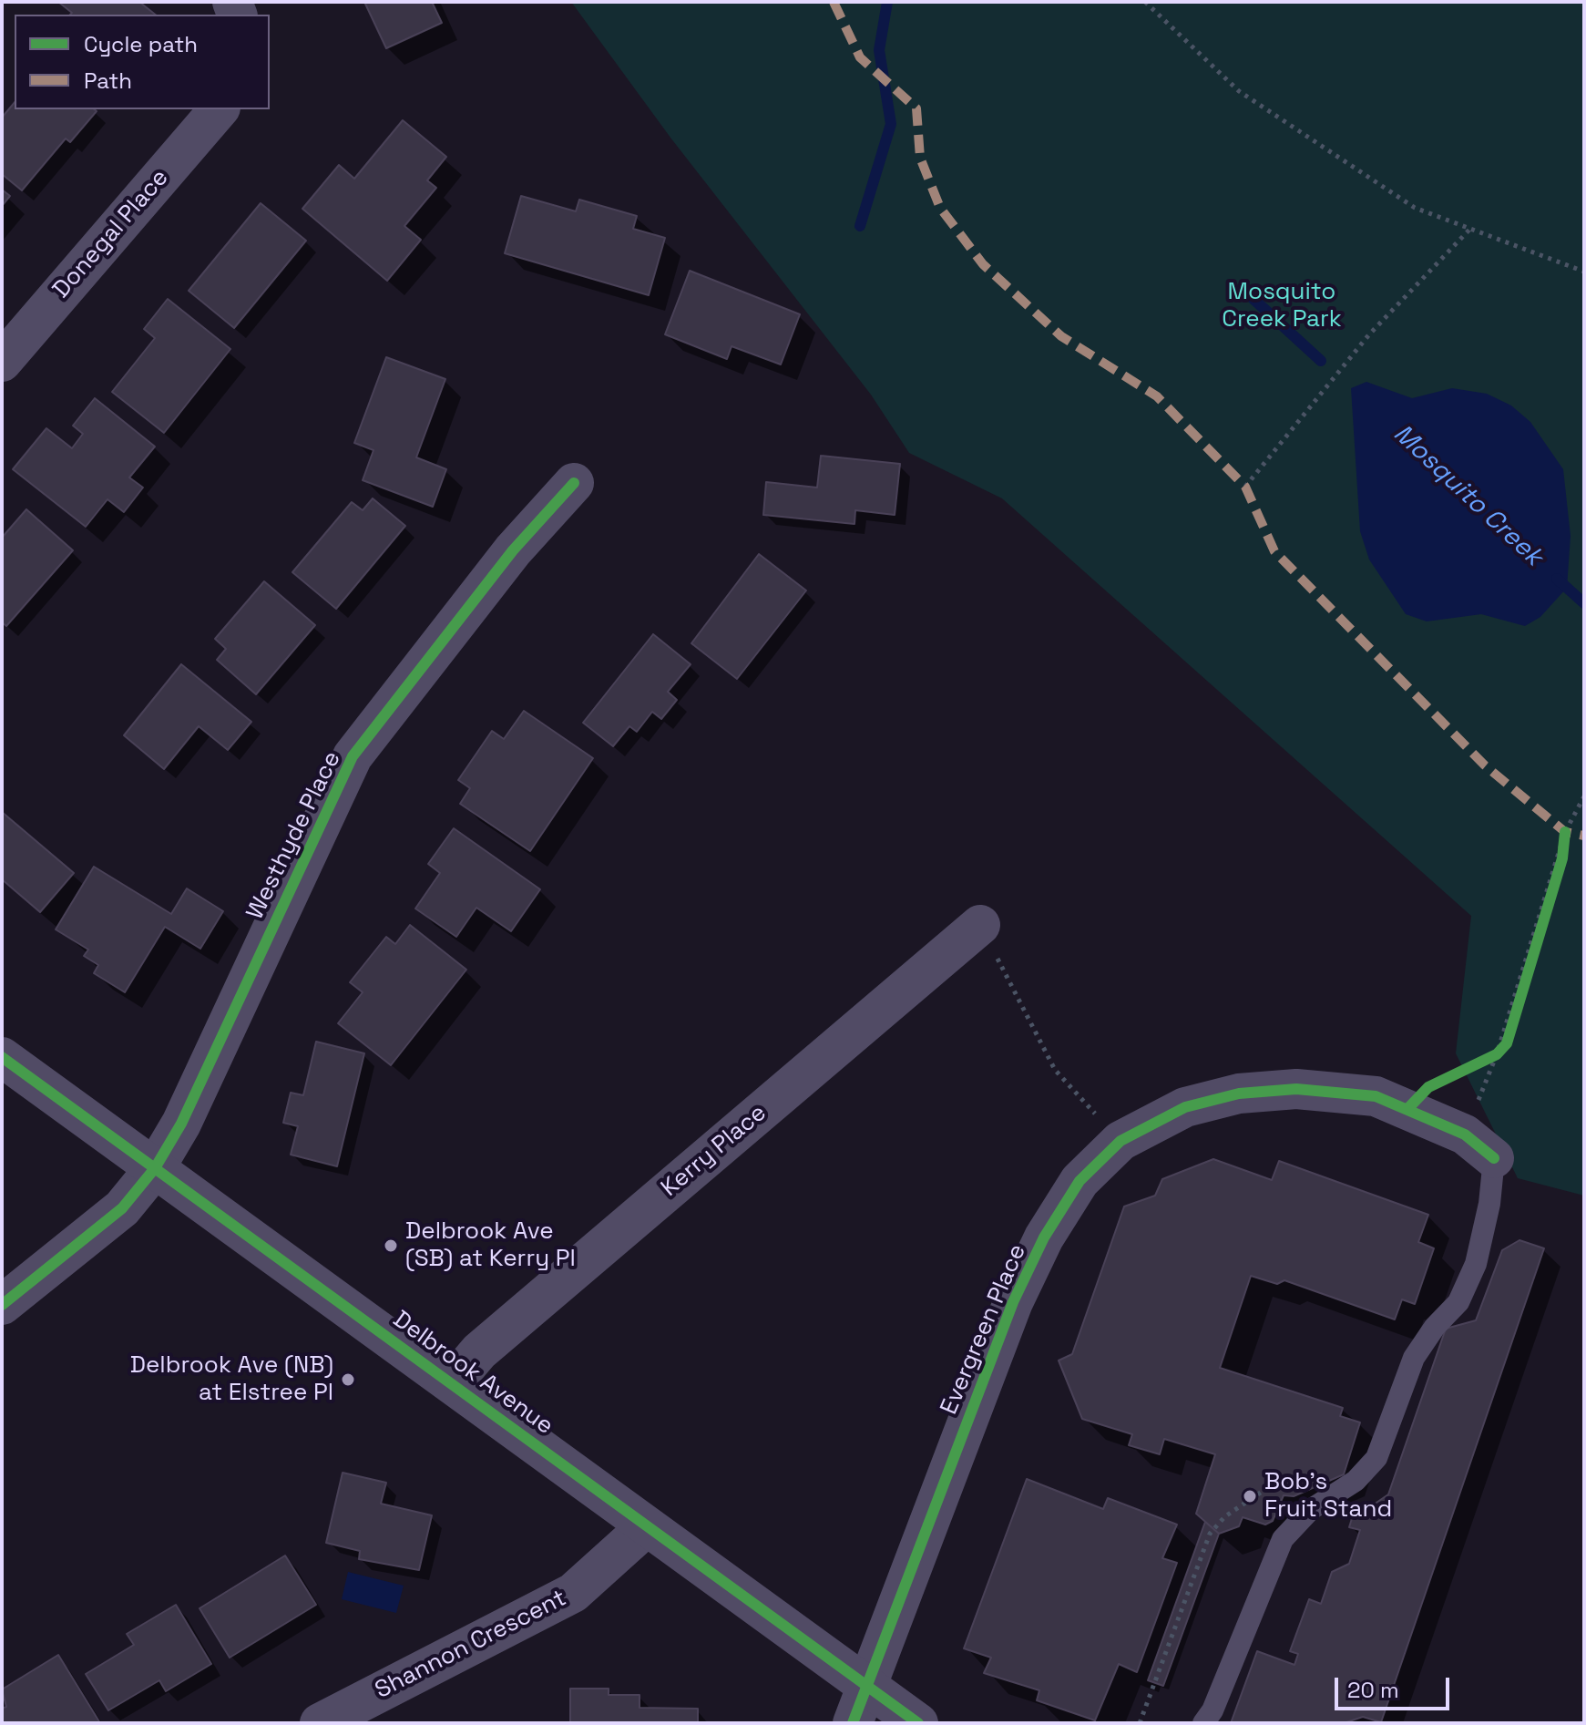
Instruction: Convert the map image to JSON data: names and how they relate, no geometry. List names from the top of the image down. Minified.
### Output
{"streets":{"street":["Donegal Place","Westhyde Place","Kerry Place","Evergreen Place","Delbrook Avenue","Shannon Crescent"]},"crossings":[["Westhyde Place","Delbrook Avenue"],["Kerry Place","Delbrook Avenue"],["Evergreen Place","Delbrook Avenue"],["Delbrook Avenue","Shannon Crescent"]],"water":["Mosquito Creek"],"parks":["Mosquito Creek Park"],"places":["Delbrook Ave (SB) at Kerry Pl","Delbrook Ave (NB) at Elstree Pl","Bob's Fruit Stand"],"legend":["Cycle path","Path"],"scale_bar":"20 m"}
